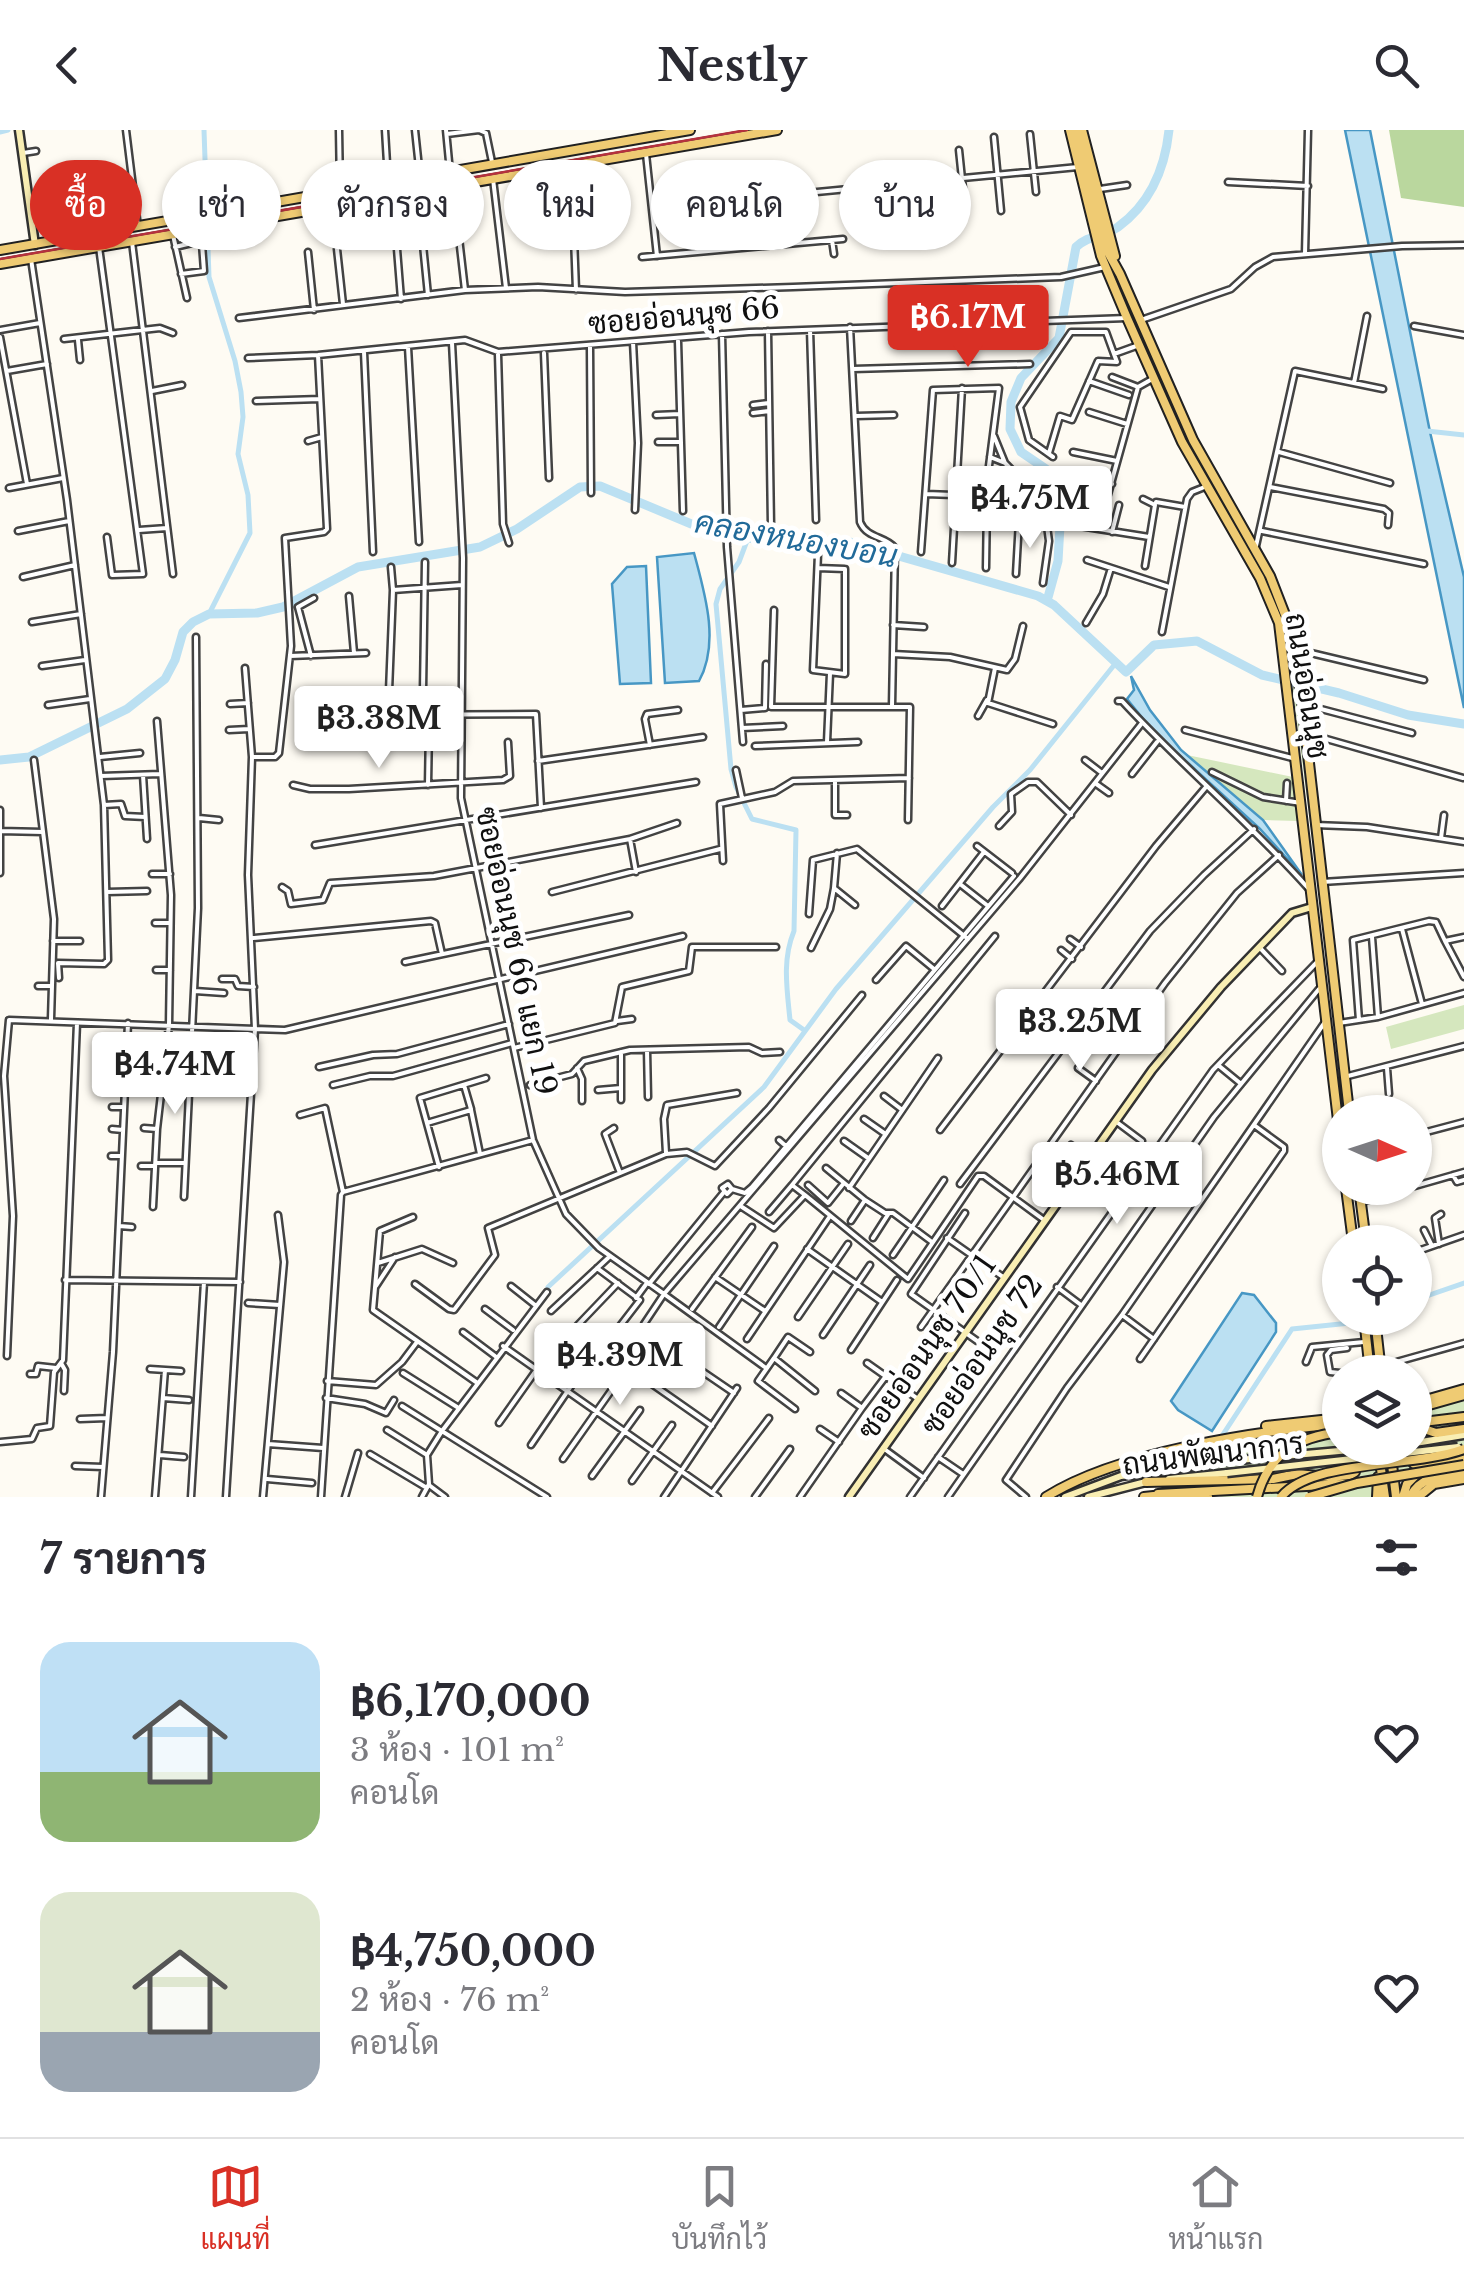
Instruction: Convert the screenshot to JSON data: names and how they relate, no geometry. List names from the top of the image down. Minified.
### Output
{"streets":{"main road":["ถนนอ่อนนุช"],"street":["ซอยอ่อนนุช 66","ซอยอ่อนนุช 66 แยก 19","ซอยอ่อนนุช 70/1","ซอยอ่อนนุช 72","ถนนพัฒนาการ"]},"crossings":[["ซอยอ่อนนุช 66","ถนนอ่อนนุช"],["ซอยอ่อนนุช 66","ซอยอ่อนนุช 66 แยก 19"],["ถนนอ่อนนุช","ซอยอ่อนนุช 70/1"],["ถนนอ่อนนุช","ซอยอ่อนนุช 72"]],"water":["คลองหนองบอน"],"north":"right","page":{"header":"Nestly","chip":["ซื้อ","เช่า","ตัวกรอง","ใหม่","คอนโด","บ้าน"],"price":["฿6.17M","฿4.75M","฿3.38M","฿3.25M","฿4.74M","฿5.46M","฿4.39M"],"heading":"7 รายการ","list":[{"name":"฿6,170,000","note":"3 ห้อง · 101 m² · คอนโด"},{"name":"฿4,750,000","note":"2 ห้อง · 76 m² · คอนโด"}],"tabs":["แผนที่","บันทึกไว้","หน้าแรก"]}}
